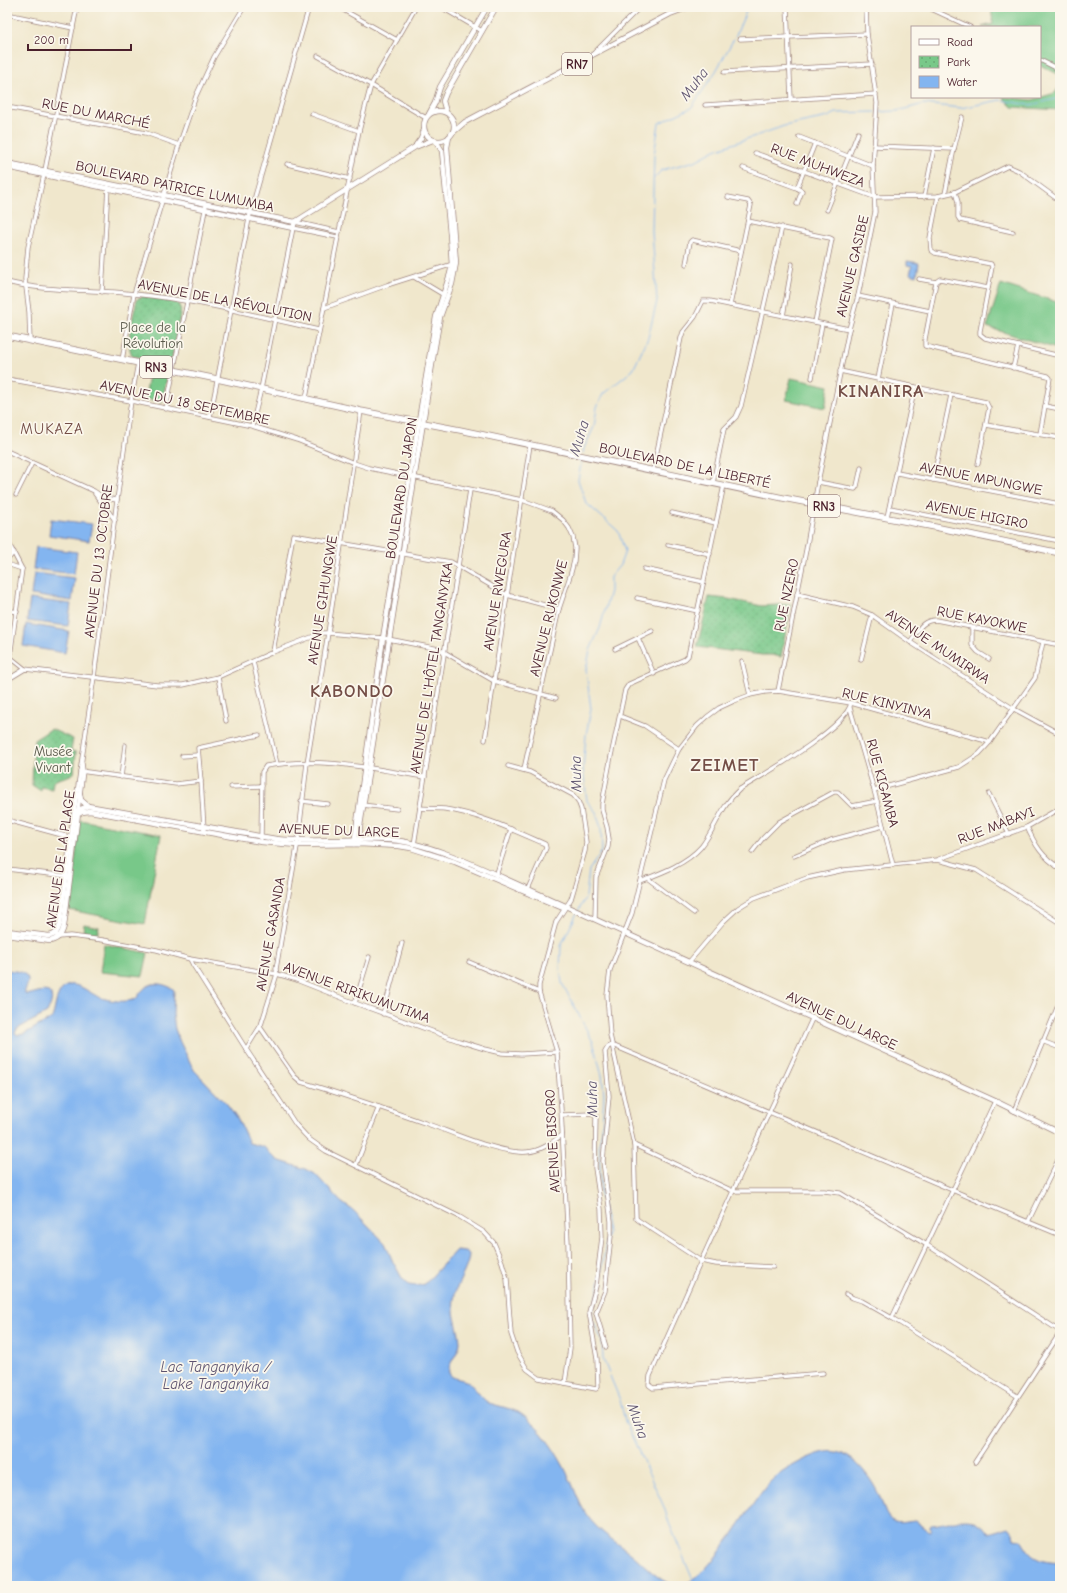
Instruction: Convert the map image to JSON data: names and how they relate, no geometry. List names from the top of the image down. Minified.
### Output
{"streets":{"highway":["RN3","BOULEVARD DE LA LIBERTÉ"],"main road":["RN7","BOULEVARD PATRICE LUMUMBA","BOULEVARD DU JAPON","AVENUE DU LARGE","AVENUE DE LA PLAGE"],"street":["RUE DU MARCHÉ","RUE MUHWEZA","AVENUE GASIBE","AVENUE DE LA RÉVOLUTION","AVENUE DU 18 SEPTEMBRE","AVENUE MPUNGWE","AVENUE HIGIRO","AVENUE DU 13 OCTOBRE","AVENUE RWEGURA","RUE NZERO","AVENUE GIHUNGWE","AVENUE RUKONWE","RUE KAYOKWE","AVENUE MUMIRWA","AVENUE DE L'HÔTEL TANGANYIKA","RUE KINYINYA","RUE KIGAMBA","RUE MABAYI","AVENUE GASANDA","AVENUE RIRIKUMUTIMA","AVENUE BISORO"]},"crossings":[["RN7","BOULEVARD DU JAPON"],["RUE MUHWEZA","AVENUE GASIBE"],["AVENUE GASIBE","BOULEVARD DE LA LIBERTÉ"],["AVENUE GASIBE","RUE NZERO"],["RN3","BOULEVARD DE LA LIBERTÉ"],["RN3","AVENUE DU 13 OCTOBRE"],["AVENUE DU 18 SEPTEMBRE","BOULEVARD DU JAPON"],["AVENUE DU 18 SEPTEMBRE","AVENUE DU 13 OCTOBRE"],["AVENUE DU 18 SEPTEMBRE","AVENUE GIHUNGWE"],["AVENUE DU 18 SEPTEMBRE","AVENUE RUKONWE"],["BOULEVARD DE LA LIBERTÉ","BOULEVARD DU JAPON"],["BOULEVARD DE LA LIBERTÉ","AVENUE RWEGURA"],["BOULEVARD DE LA LIBERTÉ","RUE NZERO"],["BOULEVARD DE LA LIBERTÉ","AVENUE GIHUNGWE"],["BOULEVARD DU JAPON","AVENUE RUKONWE"],["BOULEVARD DU JAPON","AVENUE DU LARGE"],["AVENUE DU 13 OCTOBRE","AVENUE DE LA PLAGE"],["AVENUE RWEGURA","AVENUE RUKONWE"],["RUE NZERO","AVENUE MUMIRWA"],["RUE NZERO","RUE KINYINYA"],["AVENUE GIHUNGWE","AVENUE DU LARGE"],["AVENUE GIHUNGWE","AVENUE GASANDA"],["AVENUE RUKONWE","AVENUE DE L'HÔTEL TANGANYIKA"],["AVENUE RUKONWE","AVENUE BISORO"],["RUE KAYOKWE","AVENUE MUMIRWA"],["AVENUE DE L'HÔTEL TANGANYIKA","AVENUE DU LARGE"],["RUE KINYINYA","RUE KIGAMBA"],["RUE KINYINYA","AVENUE DU LARGE"],["AVENUE DU LARGE","AVENUE DE LA PLAGE"],["AVENUE DU LARGE","AVENUE GASANDA"],["AVENUE DU LARGE","AVENUE BISORO"],["AVENUE DE LA PLAGE","AVENUE RIRIKUMUTIMA"],["AVENUE GASANDA","AVENUE RIRIKUMUTIMA"],["AVENUE RIRIKUMUTIMA","AVENUE BISORO"]],"districts":["KINANIRA","MUKAZA","KABONDO","ZEIMET"],"water":["Muha","Lac Tanganyika / Lake Tanganyika"],"parks":["Place de la Révolution","Musée Vivant"],"legend":["Road","Park","Water"],"scale_bar":"200 m"}
